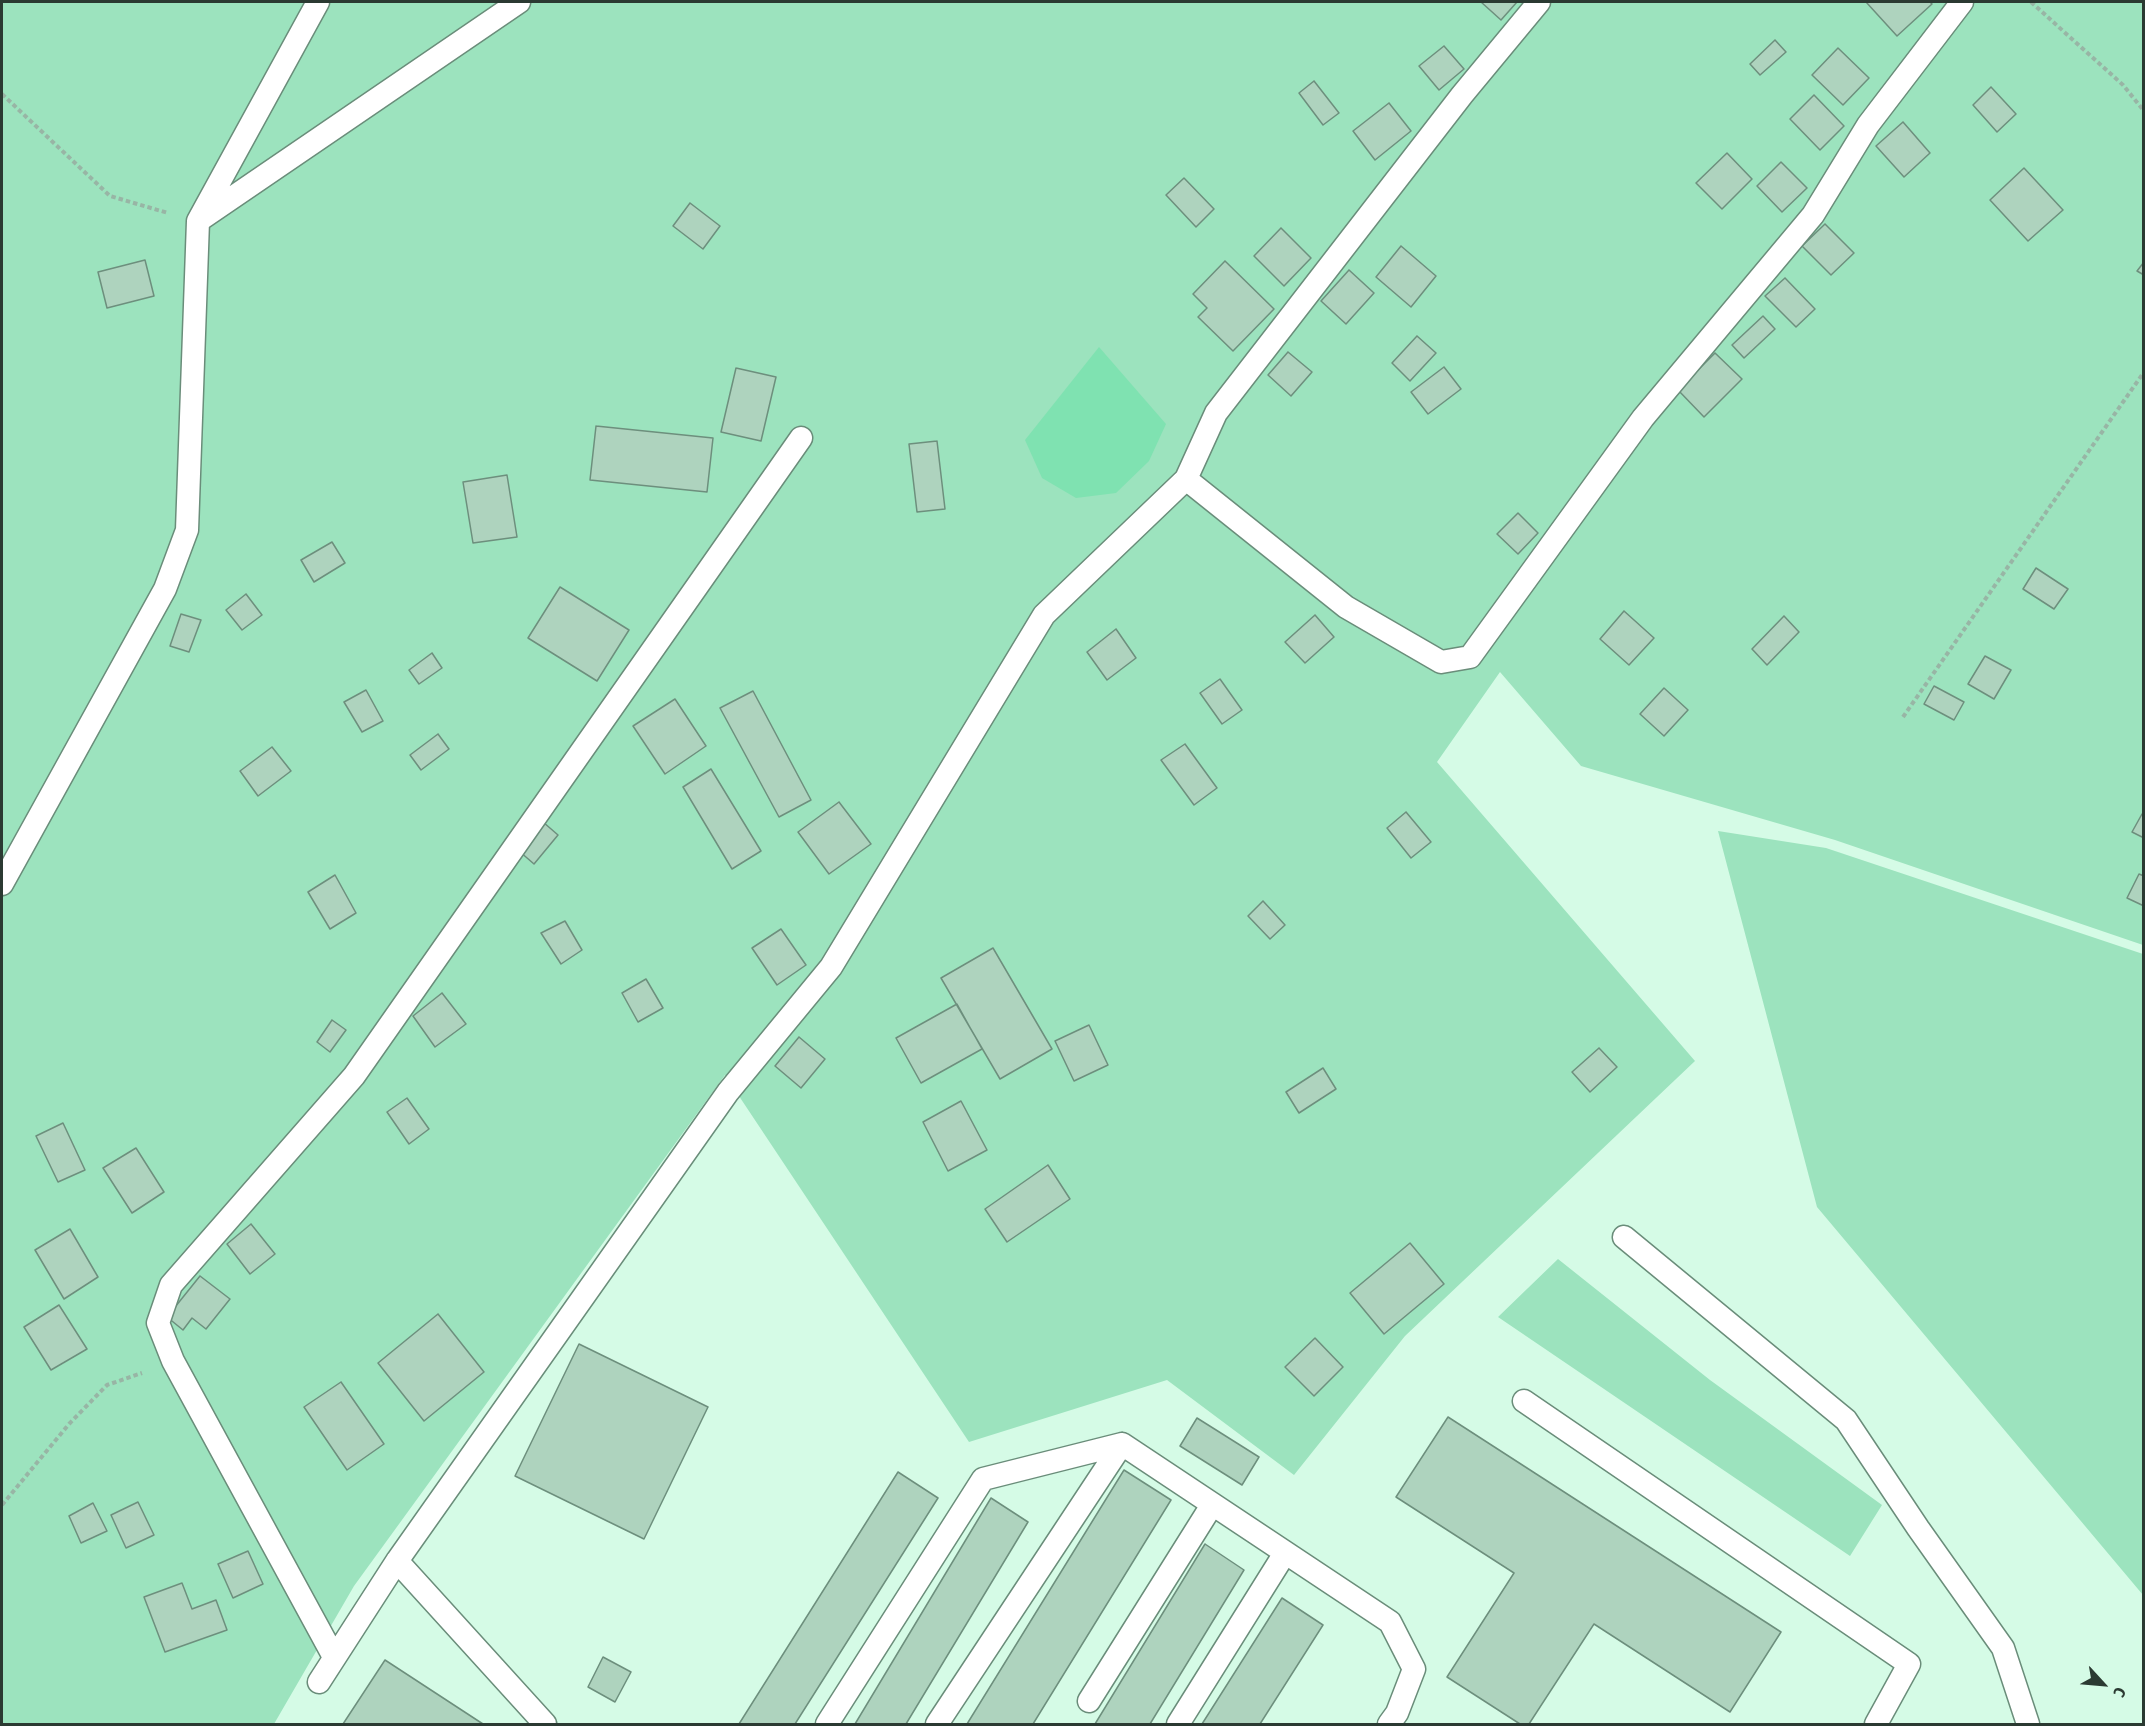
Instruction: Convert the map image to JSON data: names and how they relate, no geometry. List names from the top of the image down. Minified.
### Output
{"north":"bottom right"}
